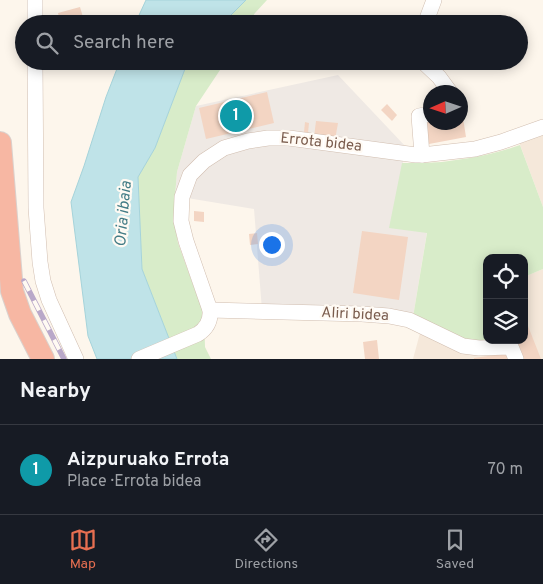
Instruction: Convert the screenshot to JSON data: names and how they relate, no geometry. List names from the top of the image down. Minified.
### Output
{"streets":{"street":["Errota bidea","Aliri bidea"]},"crossings":[["Errota bidea","Aliri bidea"]],"water":["Oria ibaia"],"north":"left","page":{"search":"Search here","pins":"1","heading":"Nearby","list":[{"mark":"1","name":"Aizpuruako Errota","note":"Place · Errota bidea","value":"70 m"}],"nav":["Map","Directions","Saved"]}}
